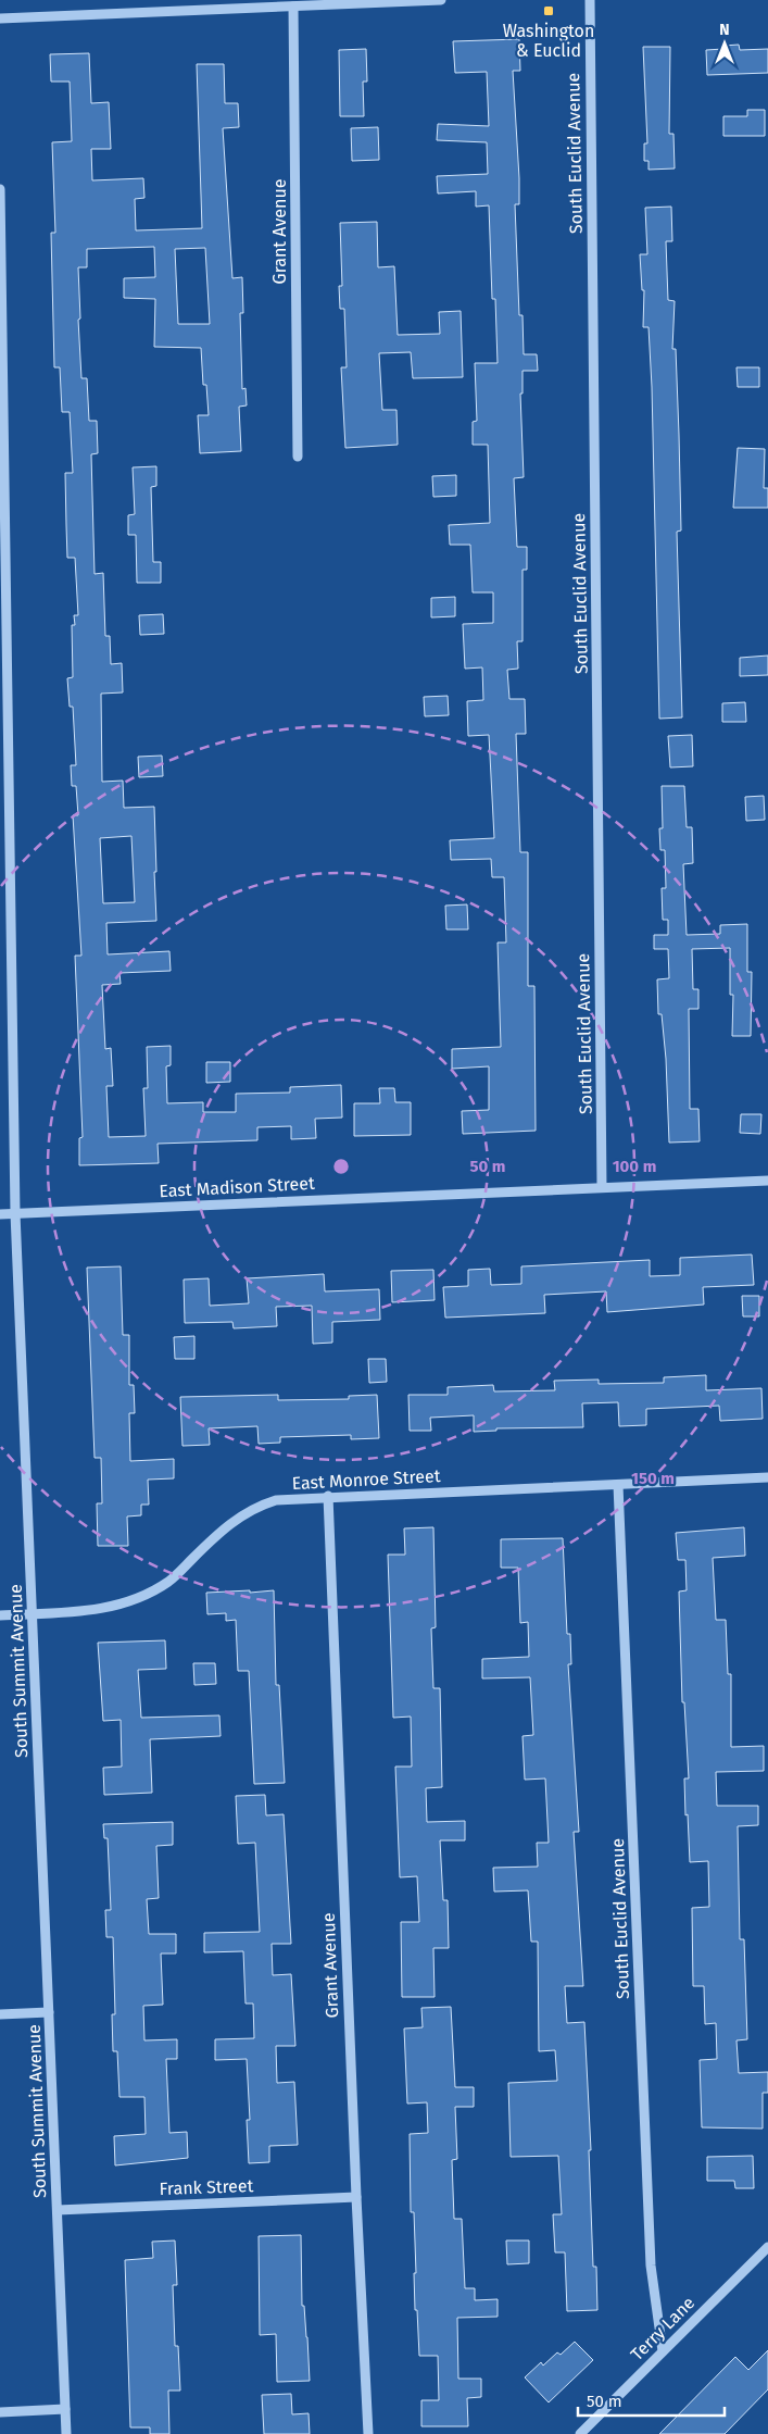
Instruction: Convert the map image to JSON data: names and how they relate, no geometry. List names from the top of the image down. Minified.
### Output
{"streets":{"street":["South Euclid Avenue","Grant Avenue","East Madison Street","East Monroe Street","South Summit Avenue","Frank Street","Terry Lane"]},"crossings":[["South Euclid Avenue","East Madison Street"],["South Euclid Avenue","East Monroe Street"],["South Euclid Avenue","Terry Lane"],["Grant Avenue","East Monroe Street"],["Grant Avenue","Frank Street"],["East Madison Street","South Summit Avenue"],["East Monroe Street","South Summit Avenue"],["South Summit Avenue","Frank Street"]],"places":{"transit":["Washington & Euclid"]},"scale_bar":"50 m","north":"top","rings":["50 m","100 m","150 m"]}
